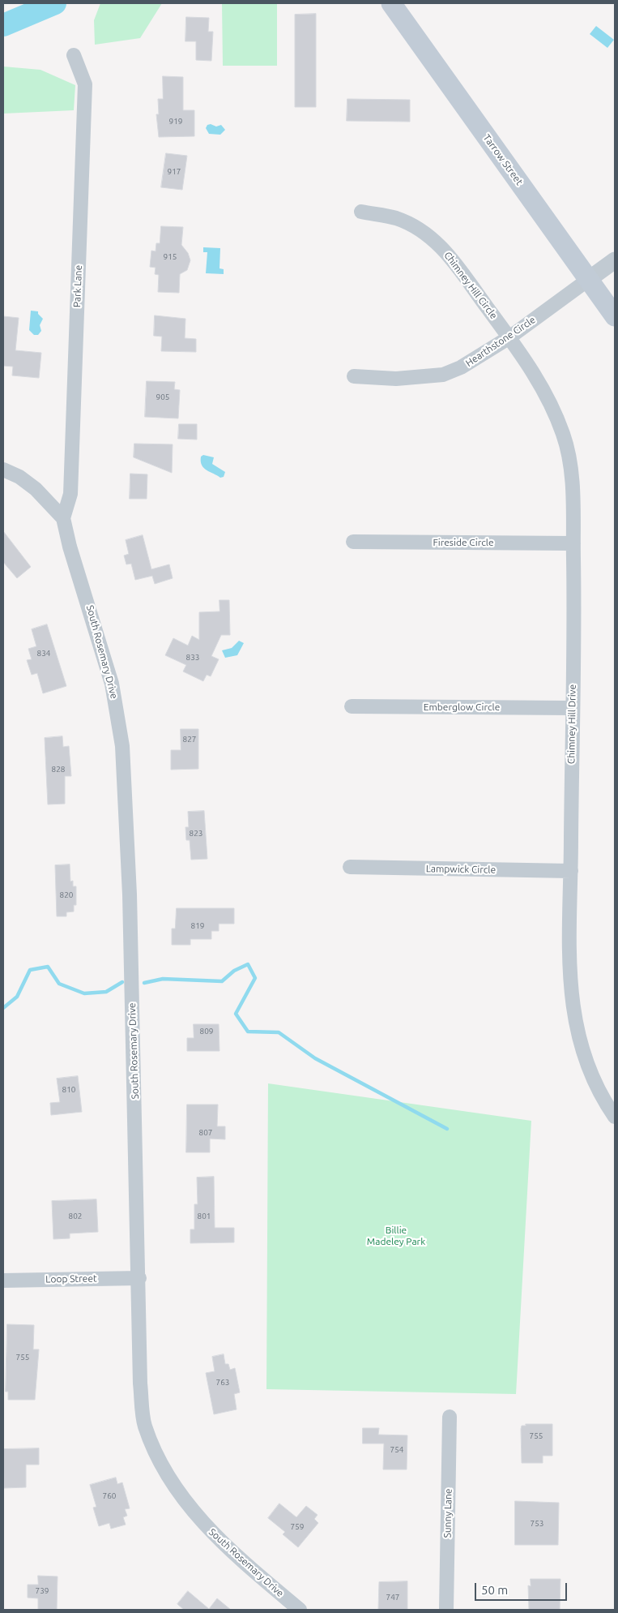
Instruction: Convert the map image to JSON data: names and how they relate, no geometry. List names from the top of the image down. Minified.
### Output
{"streets":{"main road":["Tarrow Street"],"street":["Chimney Hill Circle","Park Lane","Hearthstone Circle","Fireside Circle","South Rosemary Drive","Emberglow Circle","Chimney Hill Drive","Lampwick Circle","Loop Street","Sunny Lane"]},"crossings":[["Tarrow Street","Hearthstone Circle"],["Chimney Hill Circle","Hearthstone Circle"],["Chimney Hill Circle","Chimney Hill Drive"],["Park Lane","South Rosemary Drive"],["Hearthstone Circle","Chimney Hill Drive"],["Fireside Circle","Chimney Hill Drive"],["South Rosemary Drive","Loop Street"],["Emberglow Circle","Chimney Hill Drive"],["Chimney Hill Drive","Lampwick Circle"]],"parks":["Billie Madeley Park"],"house_numbers":["919","917","915","905","834","833","827","828","823","820","819","809","810","807","802","801","755","763","755","754","760","753","759","739","747"],"scale_bar":"50 m"}
